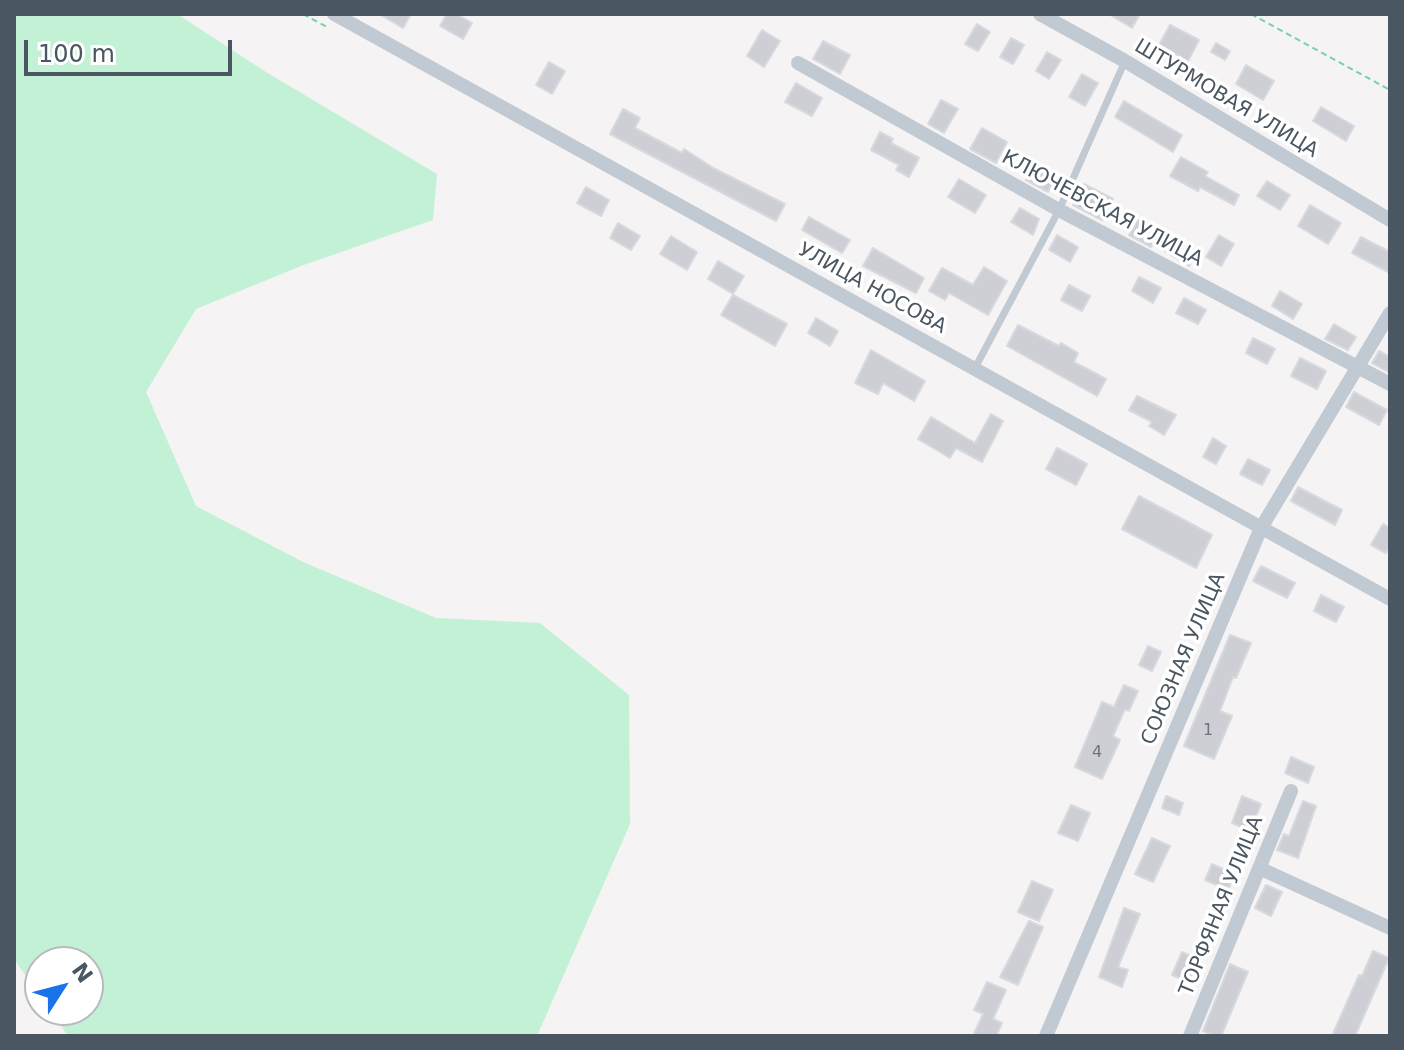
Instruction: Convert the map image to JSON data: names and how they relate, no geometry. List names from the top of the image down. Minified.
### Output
{"streets":{"street":["ШТУРМОВАЯ УЛИЦА","КЛЮЧЕВСКАЯ УЛИЦА","УЛИЦА НОСОВА","СОЮЗНАЯ УЛИЦА","ТОРФЯНАЯ УЛИЦА"]},"crossings":[["КЛЮЧЕВСКАЯ УЛИЦА","СОЮЗНАЯ УЛИЦА"],["УЛИЦА НОСОВА","СОЮЗНАЯ УЛИЦА"]],"house_numbers":["1","4"],"scale_bar":"100 m","north":"top right"}
